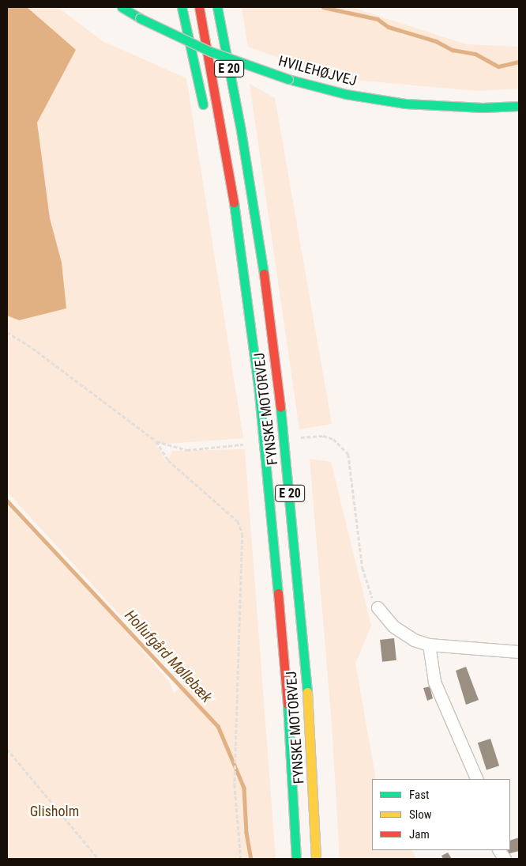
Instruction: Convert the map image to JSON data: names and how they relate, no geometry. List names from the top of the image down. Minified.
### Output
{"streets":{"main road":["E 20","HVILEHØJVEJ","FYNSKE MOTORVEJ"]},"water":["Hollufgård Møllebæk"],"parks":["Glisholm"],"legend":["Fast","Slow","Jam"]}
